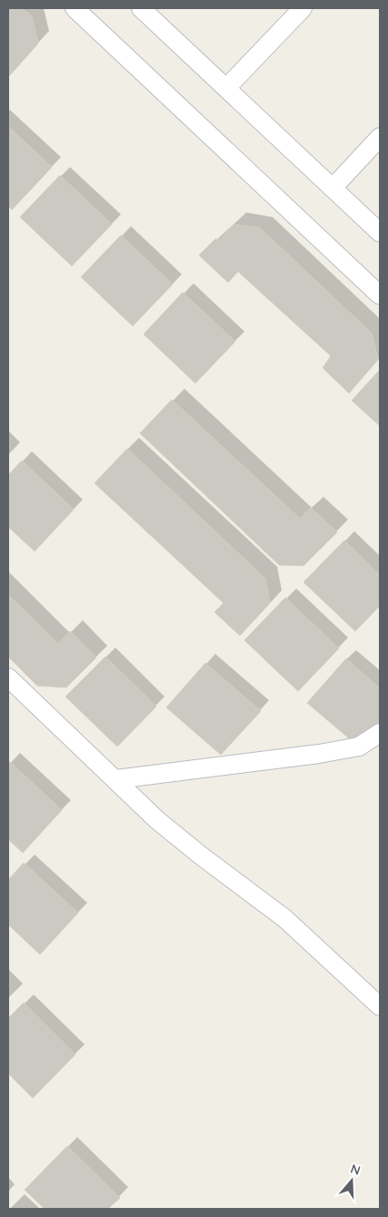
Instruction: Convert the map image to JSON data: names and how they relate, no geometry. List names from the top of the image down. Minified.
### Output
{"north":"top"}
